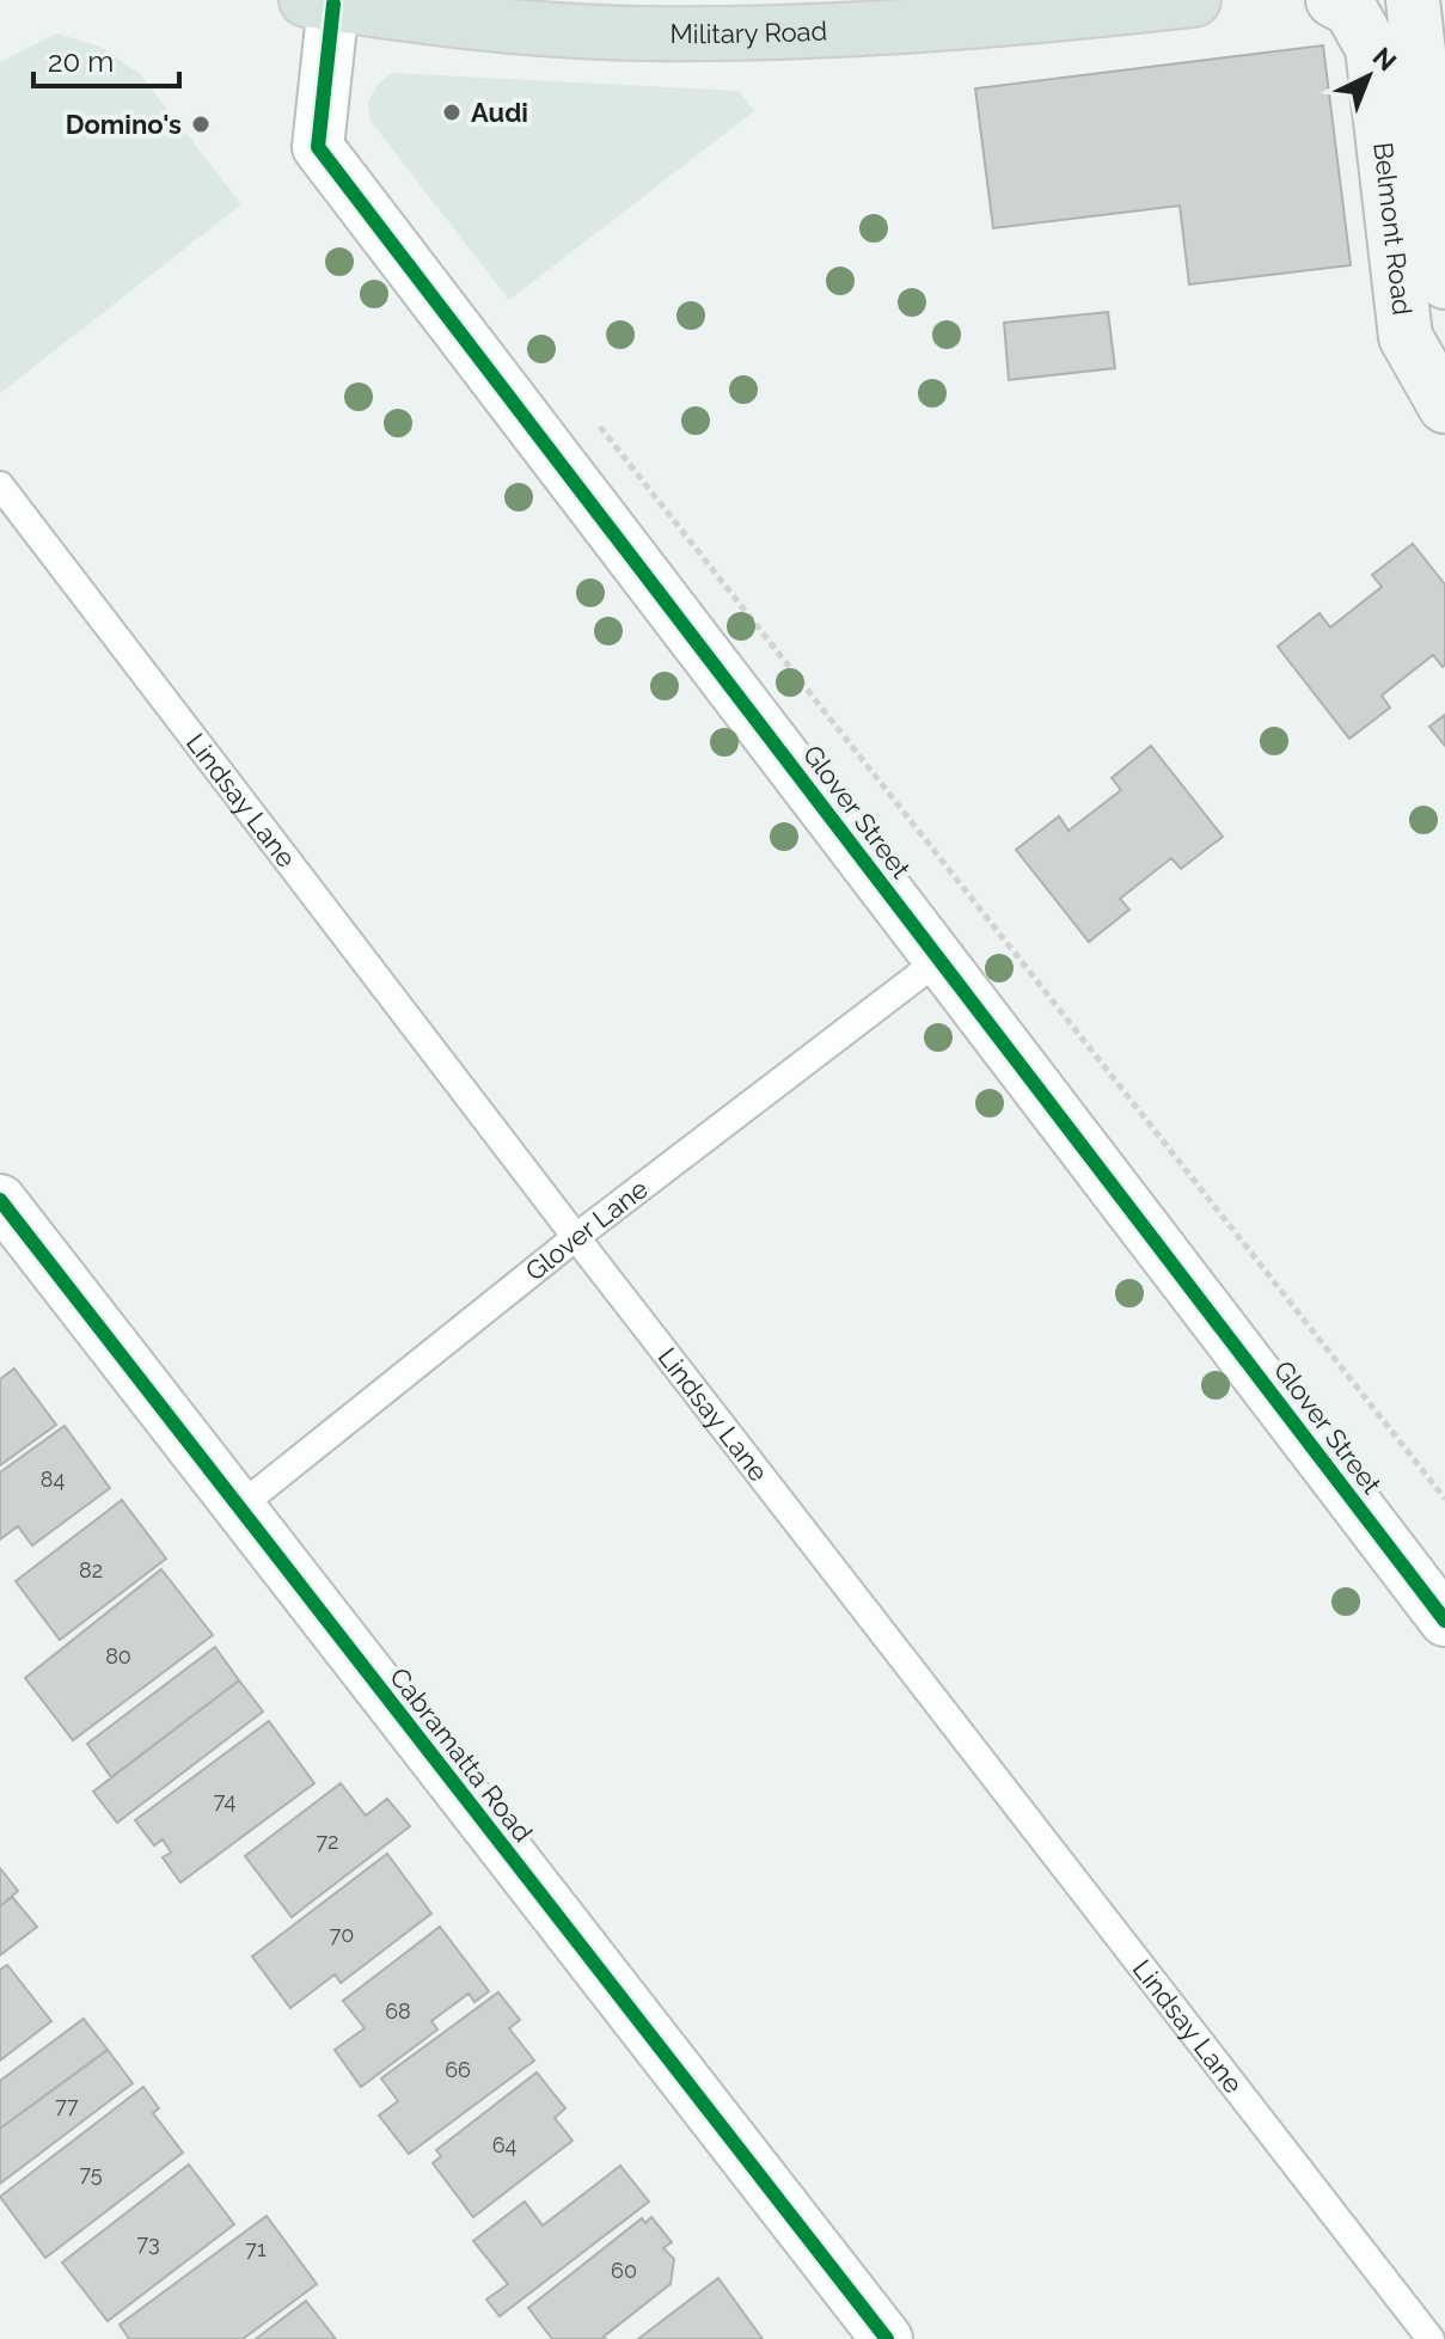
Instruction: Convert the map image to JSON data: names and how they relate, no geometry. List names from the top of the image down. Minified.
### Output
{"streets":{"highway":["Military Road"],"street":["Belmont Road","Glover Street","Cabramatta Road"],"lane":["Lindsay Lane","Glover Lane"]},"crossings":[["Military Road","Glover Street"],["Lindsay Lane","Glover Lane"],["Glover Street","Glover Lane"],["Glover Lane","Cabramatta Road"]],"places":["Audi","Domino's"],"house_numbers":["84","82","80","74","72","70","68","66","77","64","75","73","71","60"],"scale_bar":"20 m","north":"top right"}
